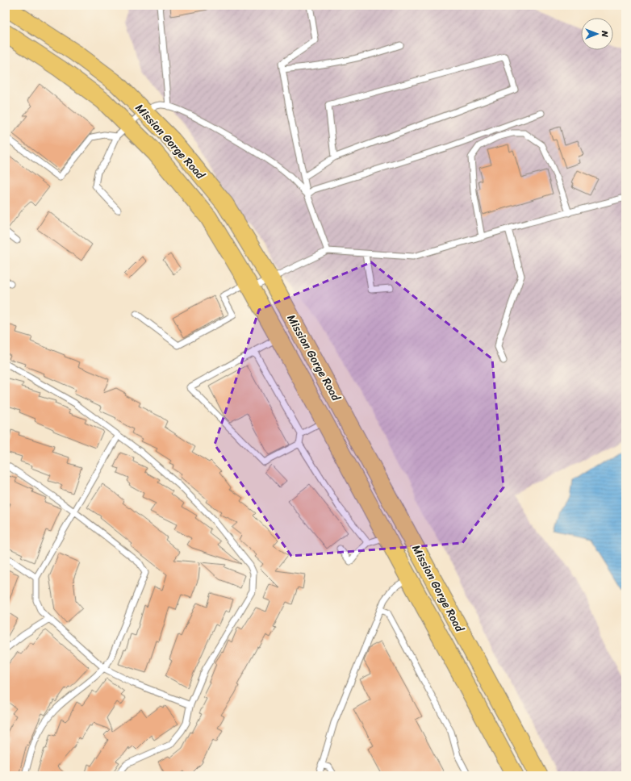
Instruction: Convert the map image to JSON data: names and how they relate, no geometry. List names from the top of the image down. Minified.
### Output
{"streets":{"main road":["Mission Gorge Road"]},"north":"right"}
